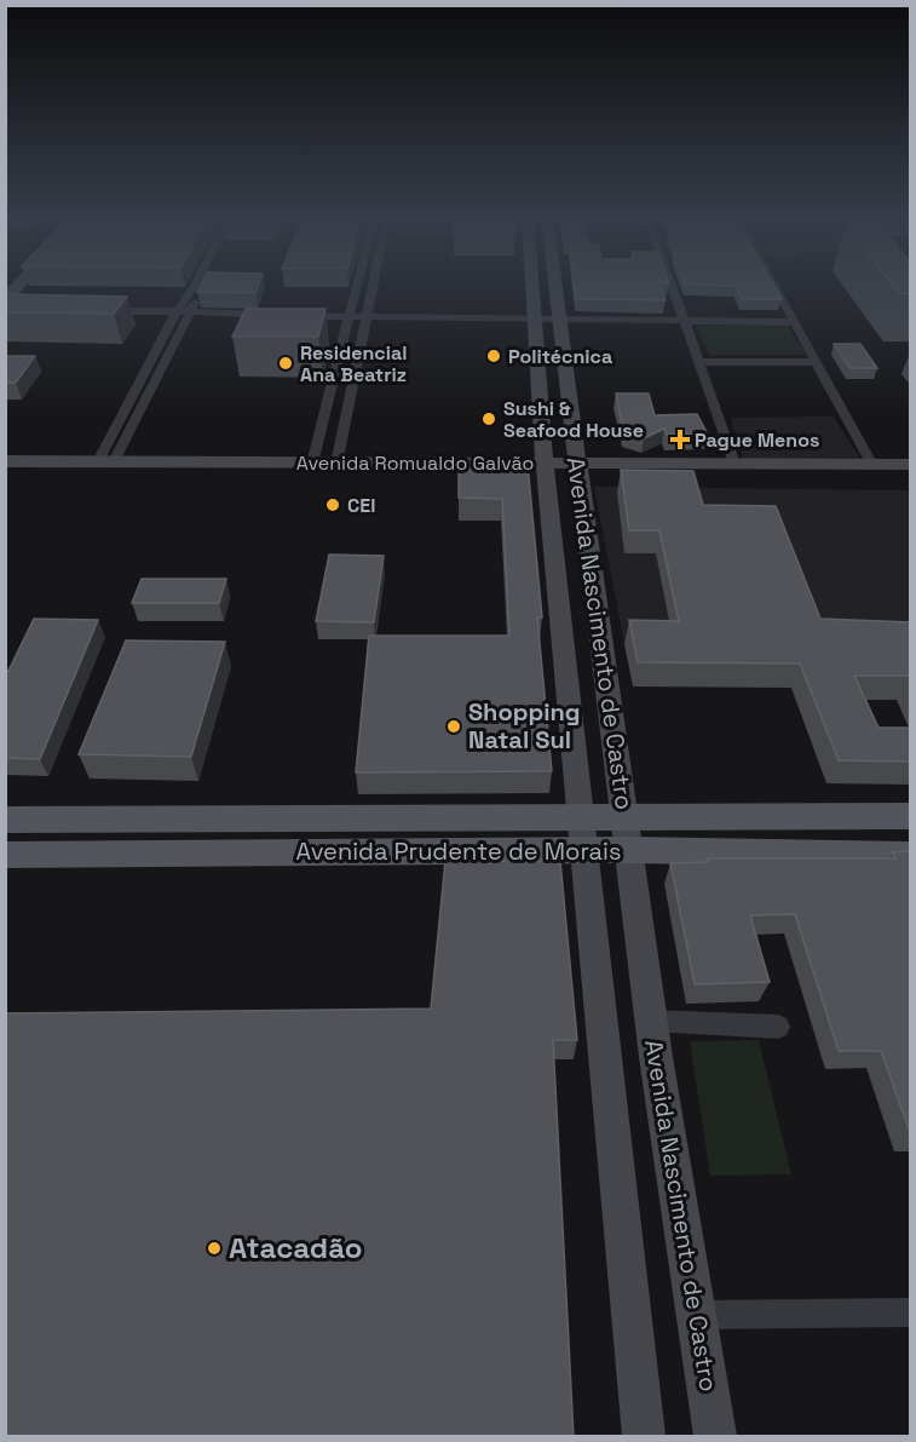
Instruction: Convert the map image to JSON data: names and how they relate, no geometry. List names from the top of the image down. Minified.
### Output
{"streets":{"main road":["Avenida Romualdo Galvão","Avenida Nascimento de Castro","Avenida Prudente de Morais"]},"crossings":[["Avenida Romualdo Galvão","Avenida Nascimento de Castro"],["Avenida Nascimento de Castro","Avenida Prudente de Morais"]],"places":{"other":["Politécnica","Residencial Ana Beatriz","Sushi & Seafood House","CEI","Shopping Natal Sul","Atacadão"],"health":["Pague Menos"]}}
